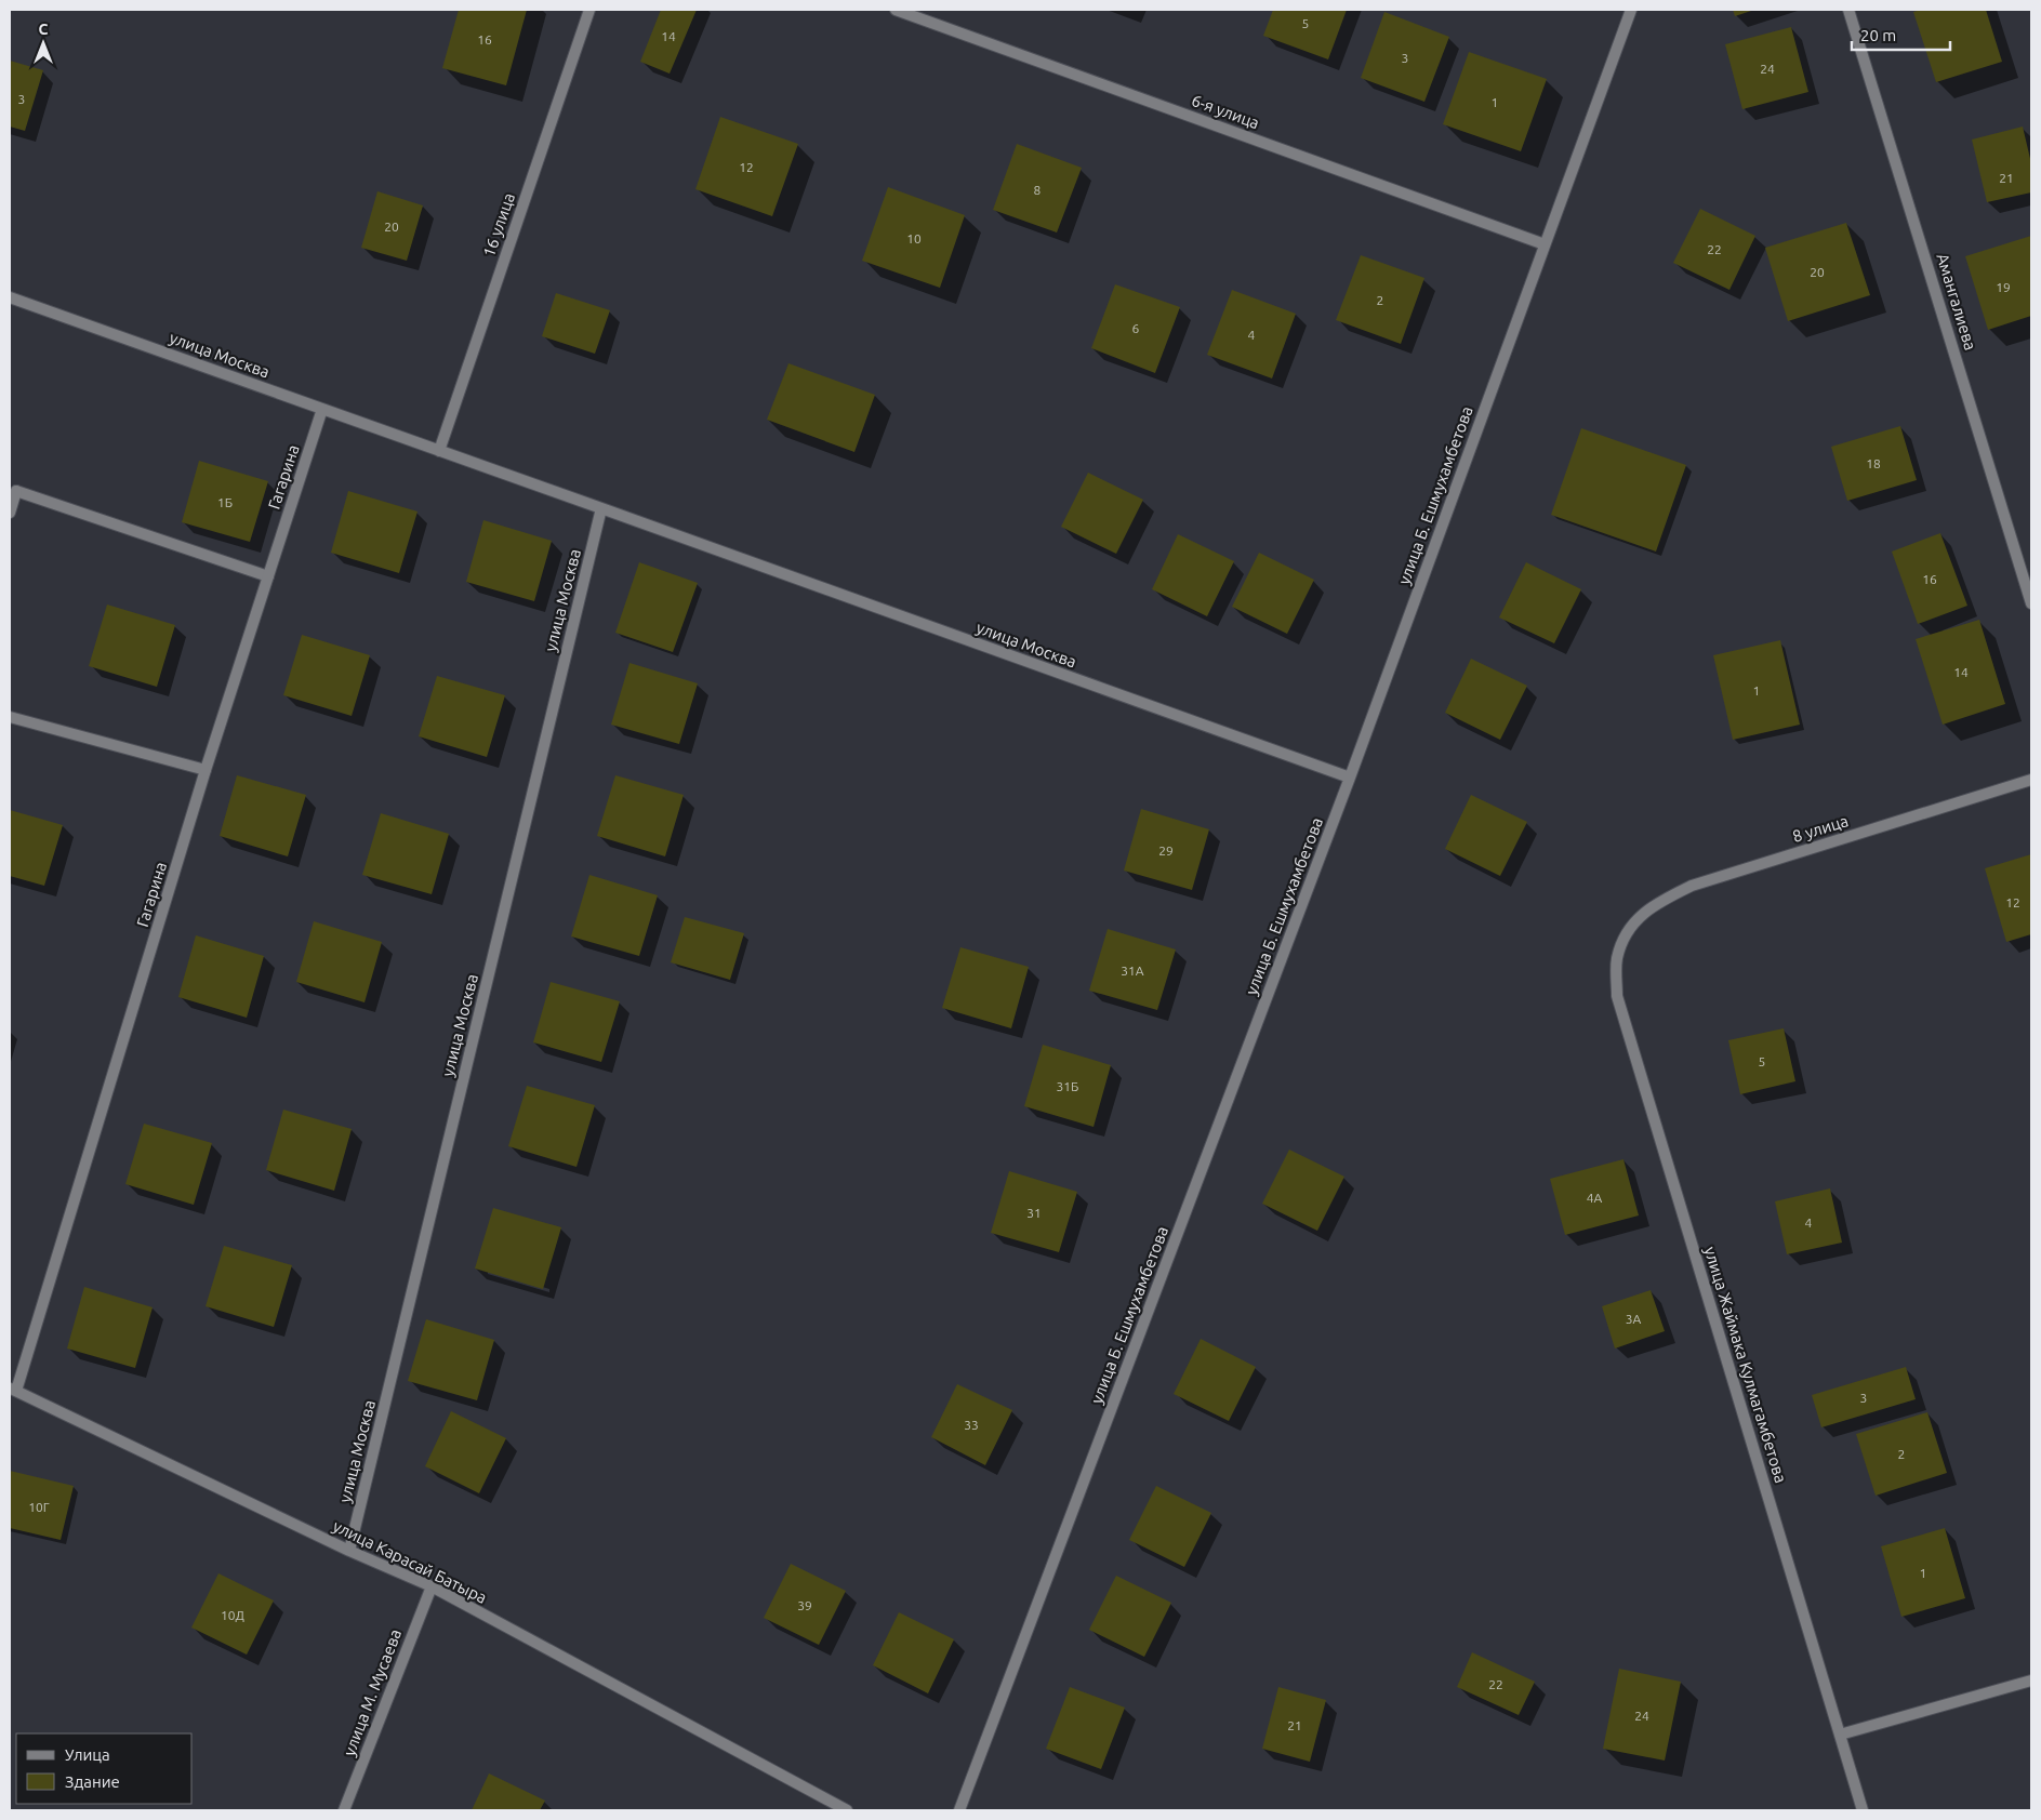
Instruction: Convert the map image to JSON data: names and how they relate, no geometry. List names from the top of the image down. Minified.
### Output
{"streets":{"street":["6-я улица","16 улица","Амангалиева","улица Москва","Гагарина","улица Б. Ешмухамбетова","8 улица","улица Жаймака Кулмагамбетова","улица Карасай Батыра","улица М. Мусаева"]},"crossings":[["6-я улица","улица Б. Ешмухамбетова"],["16 улица","улица Москва"],["улица Москва","Гагарина"],["улица Москва","улица Б. Ешмухамбетова"],["улица Москва","улица Карасай Батыра"],["Гагарина","улица Карасай Батыра"],["8 улица","улица Жаймака Кулмагамбетова"],["улица Карасай Батыра","улица М. Мусаева"]],"house_numbers":["5","14","16","3","24","3","1","12","21","8","20","10","22","20","19","2","6","4","18","1Б","16","14","1","29","12","31А","5","31Б","4А","31","4","3А","3","33","2","10Г","1","39","10Д","22","24","21"],"legend":["Улица","Здание"],"scale_bar":"20 m","north":"top"}
